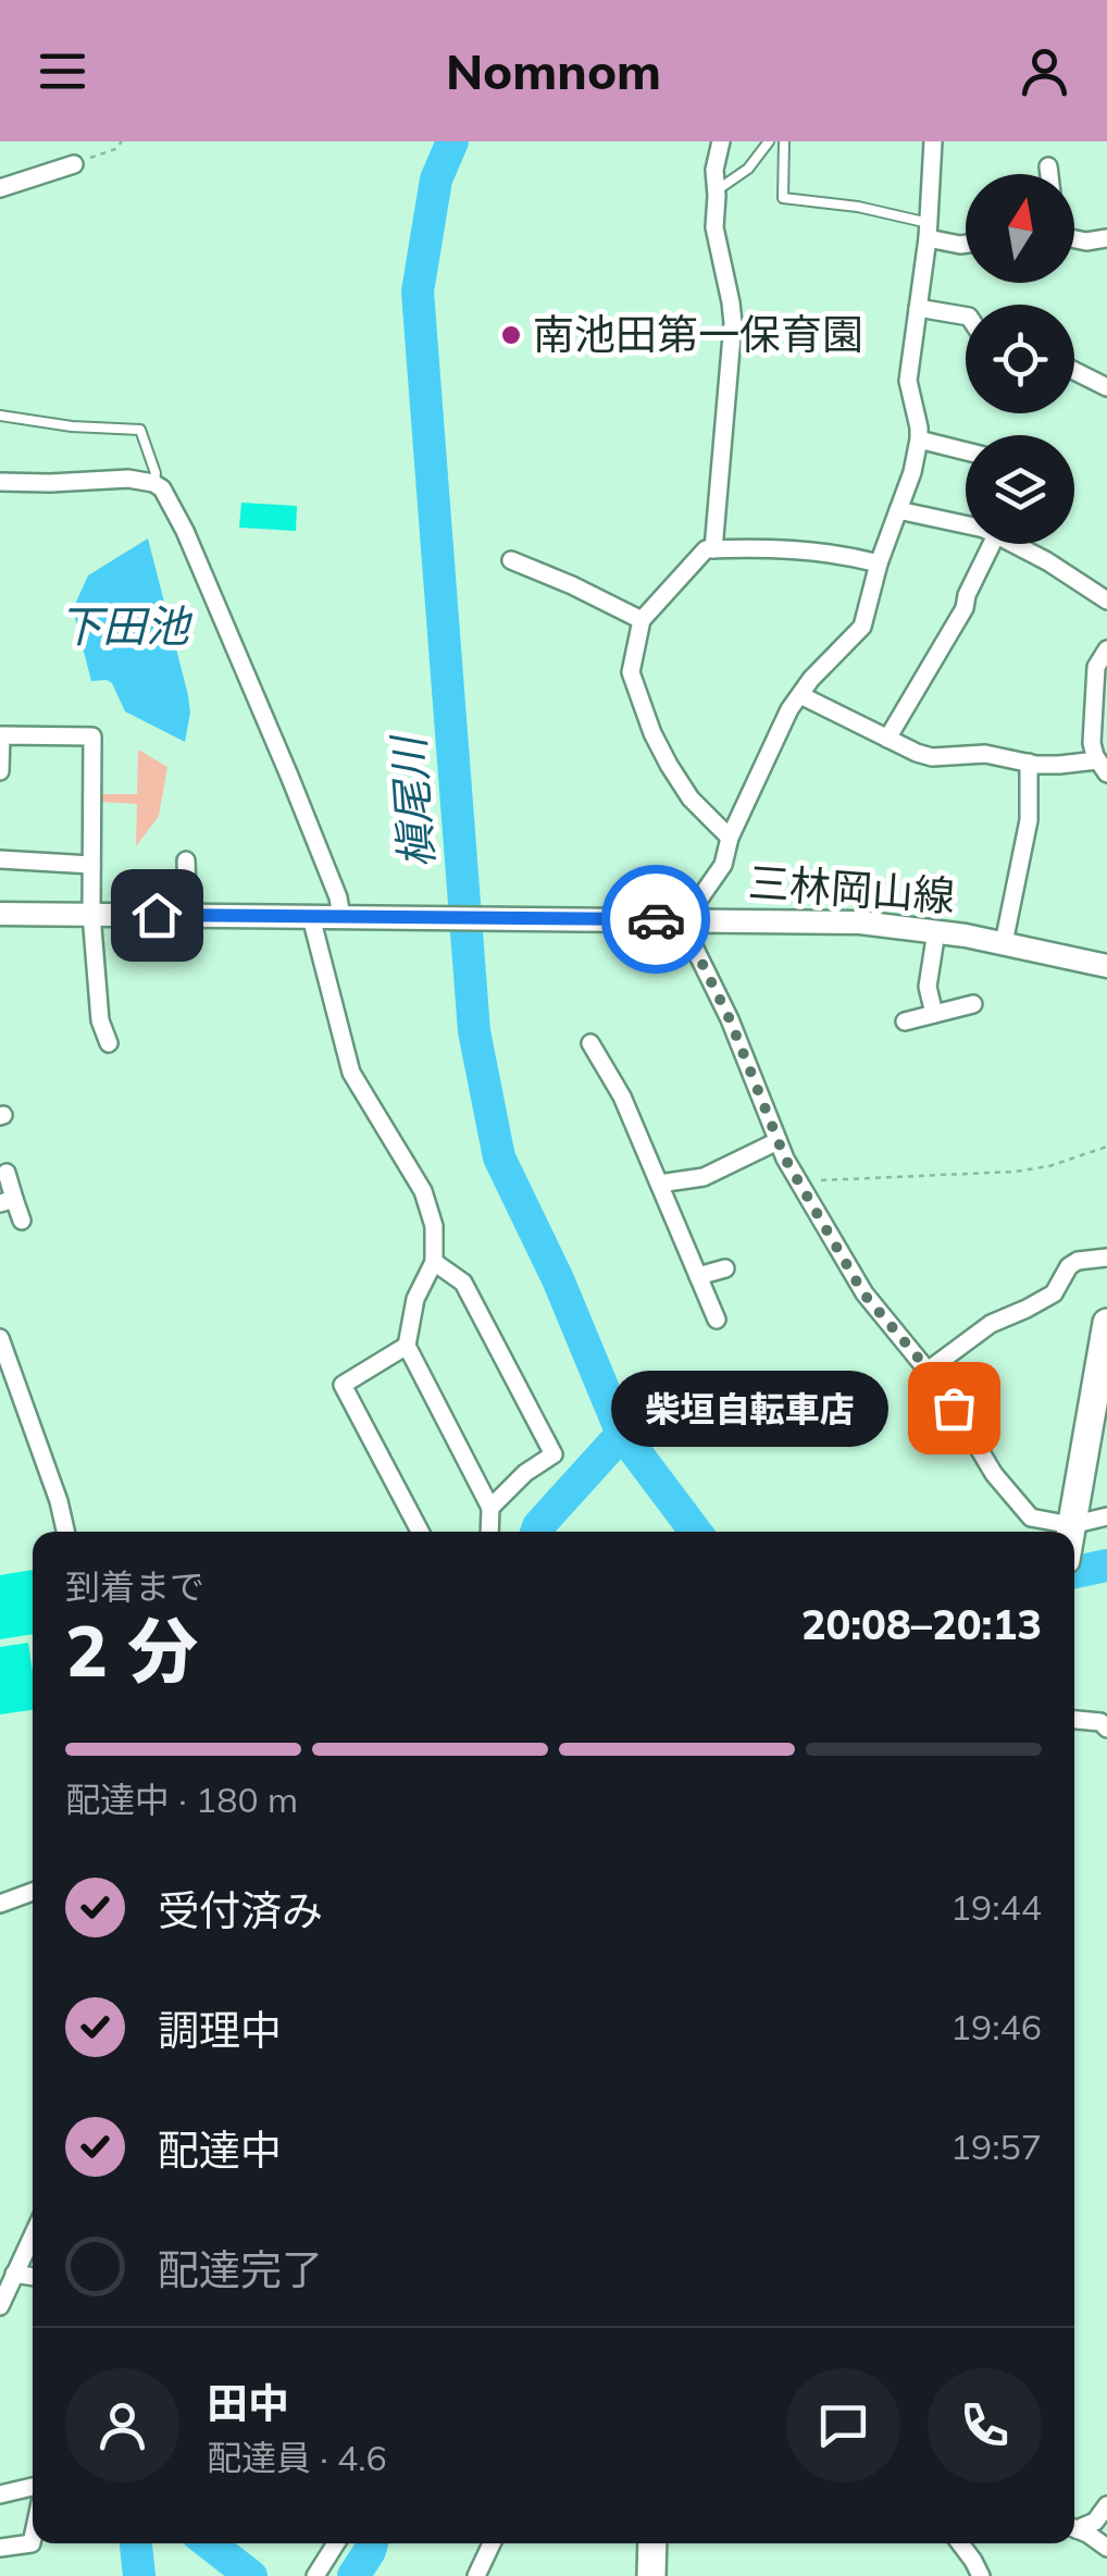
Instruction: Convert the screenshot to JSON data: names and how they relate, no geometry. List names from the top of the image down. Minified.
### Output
{"streets":{"main road":["三林岡山線"]},"water":["下田池","槇尾川"],"places":["南池田第一保育園","柴垣自転車店"],"north":"top","page":{"header":"Nomnom","bubble":"柴垣自転車店","heading":["2 分","到着まで","20:08–20:13"],"panel":["田中","配達員 · 4.6"],"bar":"配達中 · 180 m","list":[["受付済み","19:44"],["調理中","19:46"],["配達中","19:57"],"配達完了"]}}
